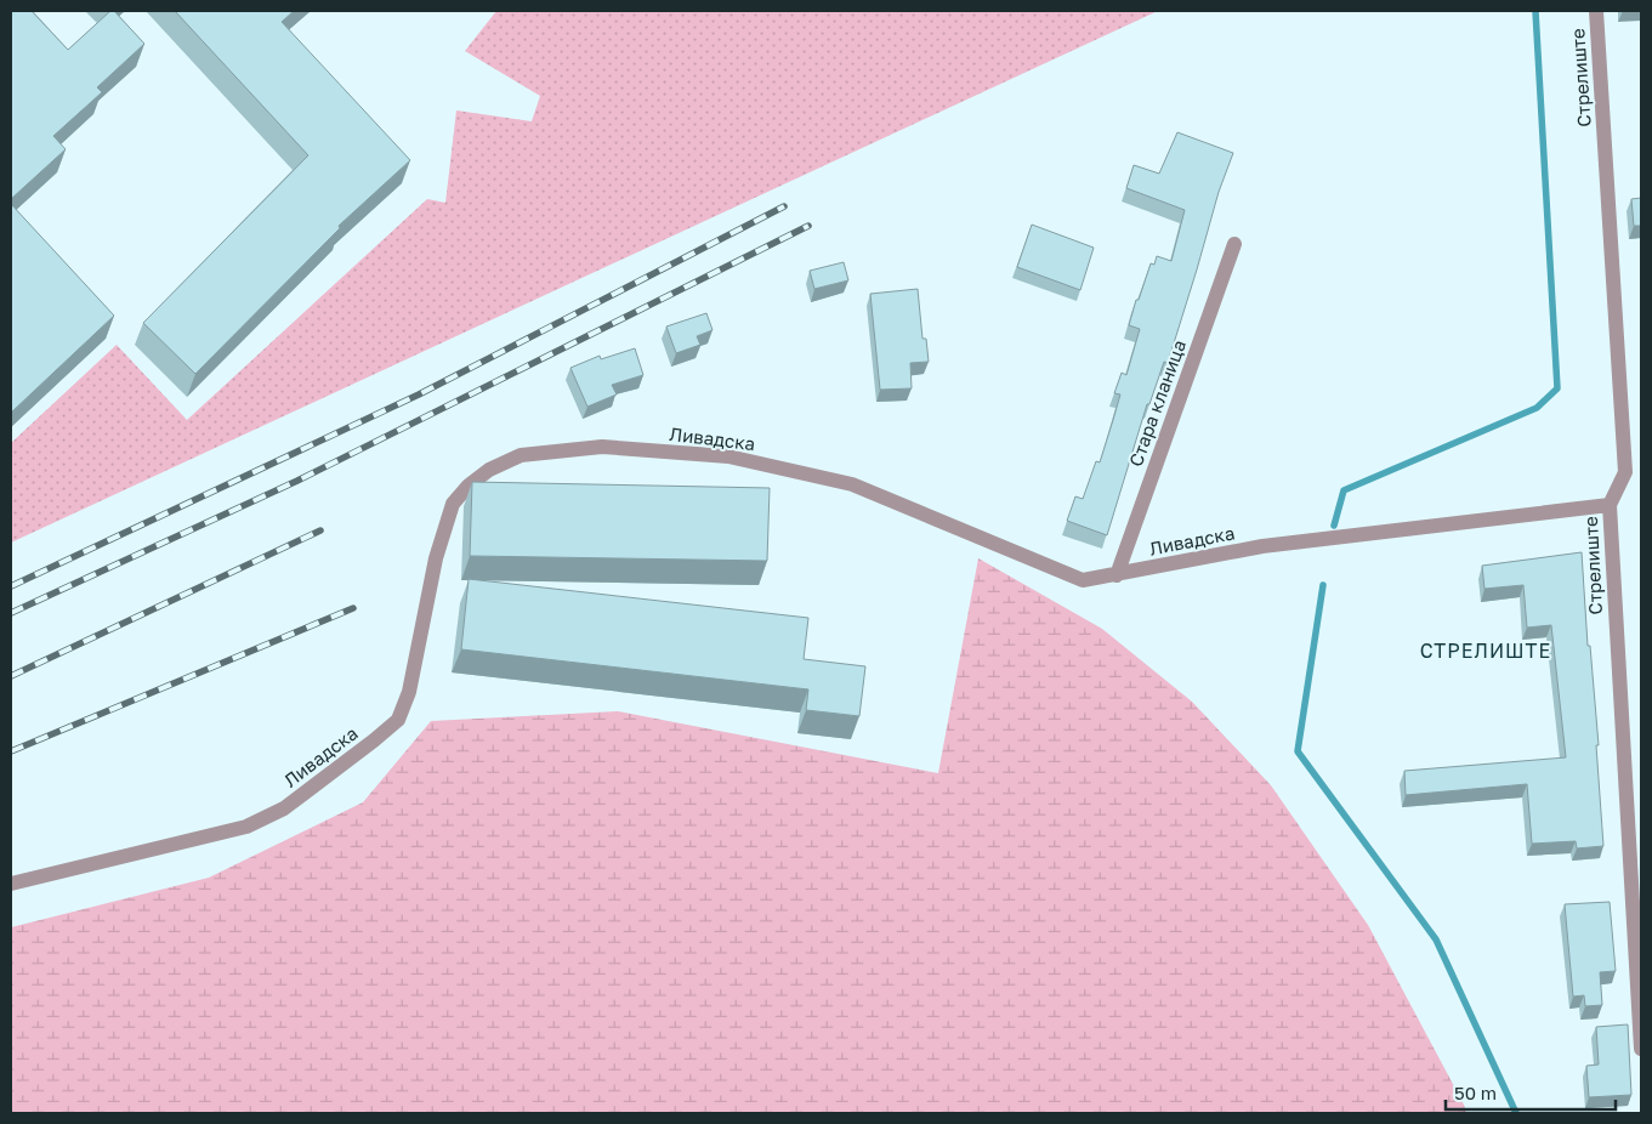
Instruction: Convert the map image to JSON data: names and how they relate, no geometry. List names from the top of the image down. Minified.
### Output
{"streets":{"street":["Стрелиште","Стара кланица","Ливадска"]},"crossings":[["Стрелиште","Ливадска"],["Стара кланица","Ливадска"]],"districts":["СТРЕЛИШТЕ"],"scale_bar":"50 m"}
